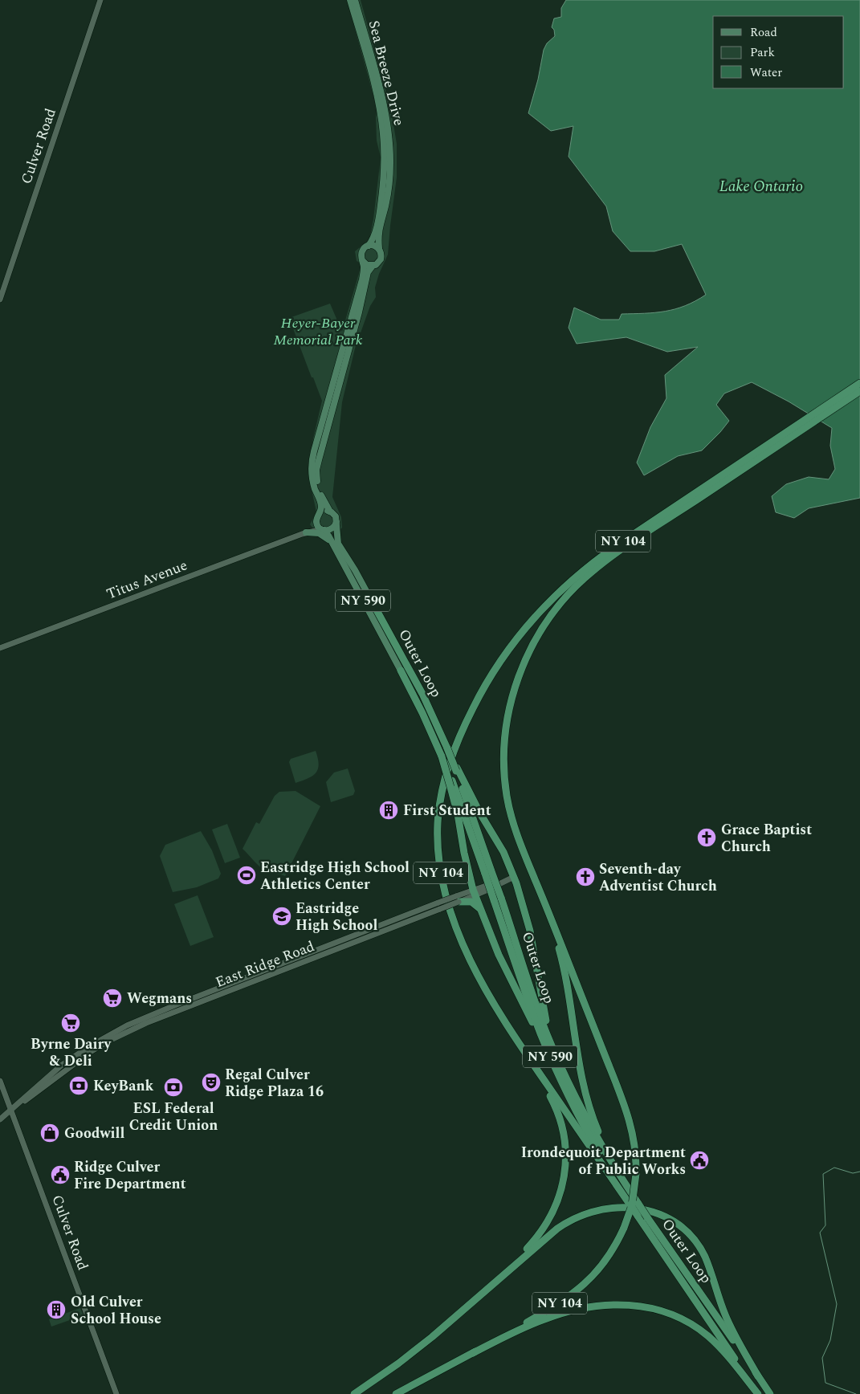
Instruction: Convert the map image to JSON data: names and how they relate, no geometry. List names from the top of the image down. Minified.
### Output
{"streets":{"highway":["NY 104","NY 590","Outer Loop"],"main road":["Sea Breeze Drive","Culver Road","Titus Avenue","East Ridge Road"]},"crossings":[["Culver Road","East Ridge Road"],["Titus Avenue","Outer Loop"]],"water":["Lake Ontario"],"parks":["Heyer-Bayer Memorial Park"],"places":{"building":["First Student","Old Culver School House"],"church":["Grace Baptist Church","Seventh-day Adventist Church"],"sports":["Eastridge High School Athletics Center"],"school or university":["Eastridge High School"],"supermarket":["Wegmans","Byrne Dairy & Deli"],"theatre":["Regal Culver Ridge Plaza 16"],"bank":["KeyBank","ESL Federal Credit Union"],"shop":["Goodwill"],"public building":["Irondequoit Department of Public Works","Ridge Culver Fire Department"]},"legend":["Road","Park","Water"]}
